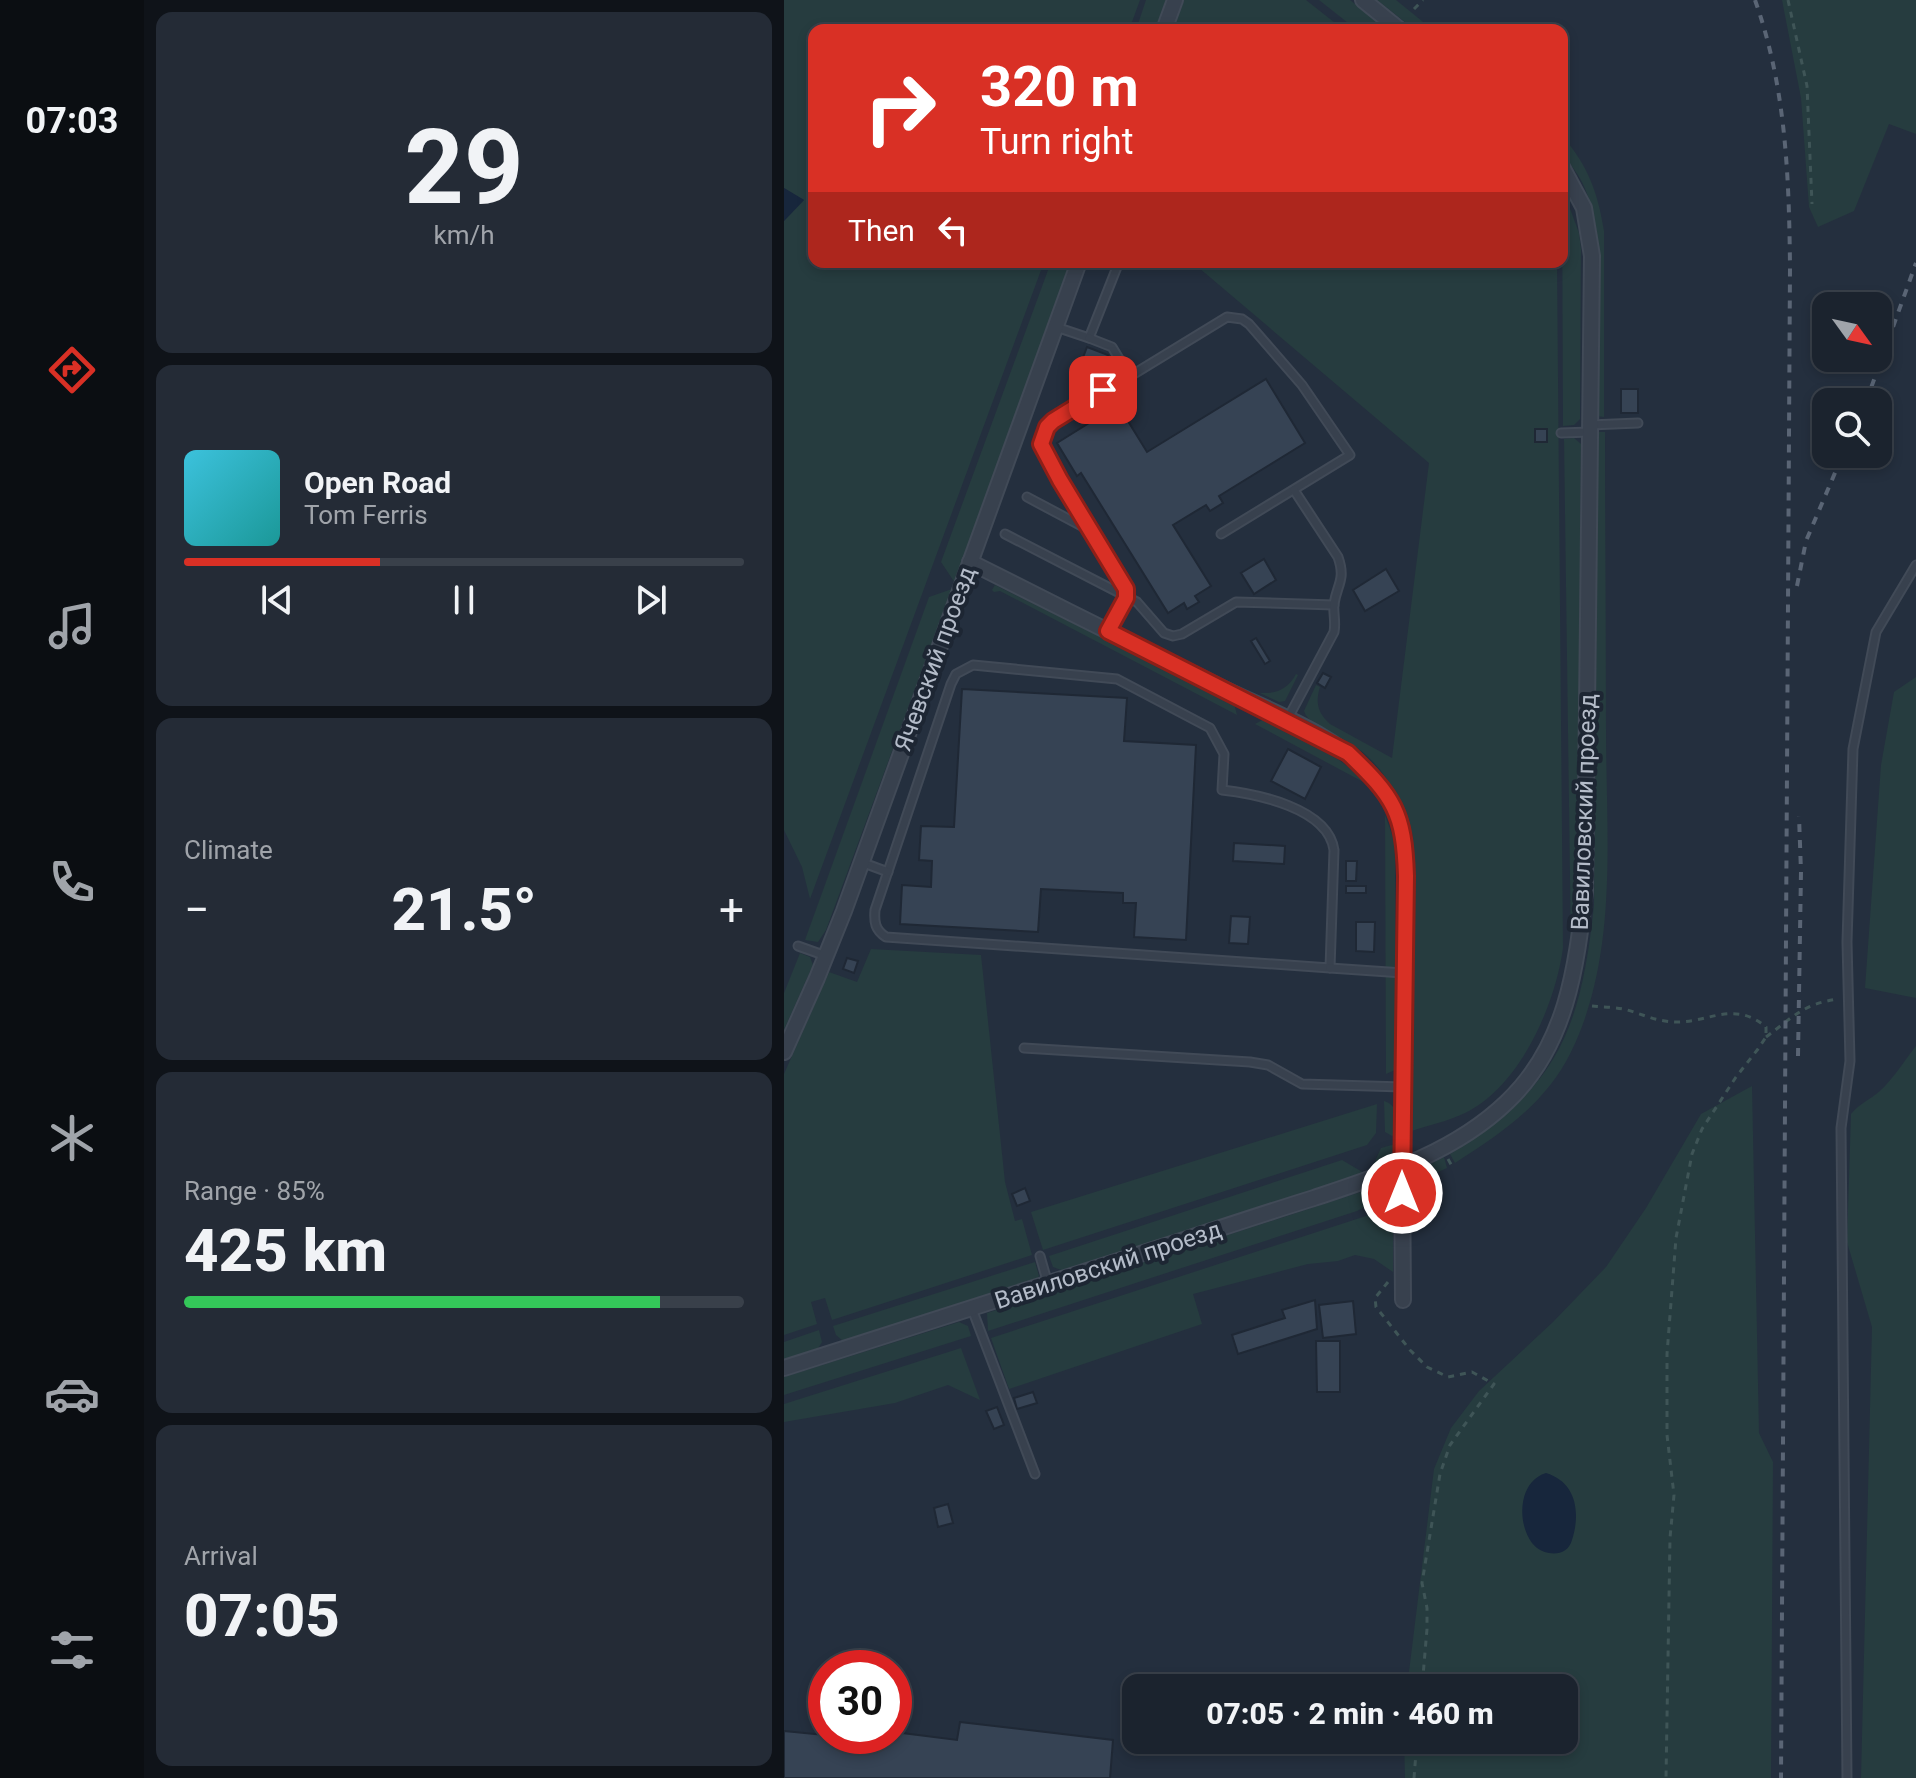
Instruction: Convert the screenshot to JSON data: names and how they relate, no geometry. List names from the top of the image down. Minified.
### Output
{"streets":{"street":["Ячевский проезд","Вавиловский проезд"]},"north":"bottom right","page":{"tabs":"07:03","tile":[["29","km/h"],"Climate",["Range · 85%","425 km"],["Arrival","07:05"]],"turn":["320 m","Turn right"],"then":"Then","song":["Open Road","Tom Ferris"],"heat":["−","21.5°","+"],"limit":"30","trip":"07:05 · 2 min · 460 m"}}
